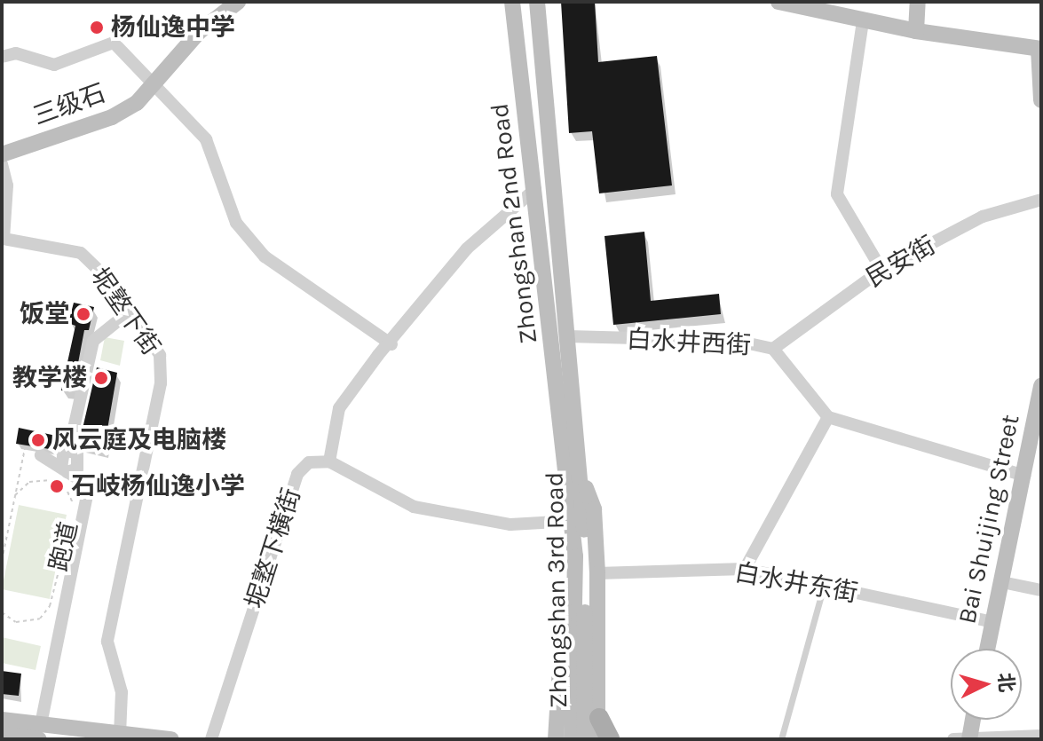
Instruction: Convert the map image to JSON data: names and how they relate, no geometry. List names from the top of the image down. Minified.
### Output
{"streets":{"main road":["三级石","Zhongshan 2nd Road","Bai Shuijing Street","Zhongshan 3rd Road"],"street":["民安街","坭墪下街","白水井西街","坭墪下橫街","白水井东街"],"path":["跑道"]},"crossings":[["Zhongshan 2nd Road","Zhongshan 3rd Road"],["民安街","白水井西街"],["Bai Shuijing Street","白水井东街"]],"places":["杨仙逸中学","饭堂","教学楼","风云庭及电脑楼","石岐杨仙逸小学"],"north":"right"}
